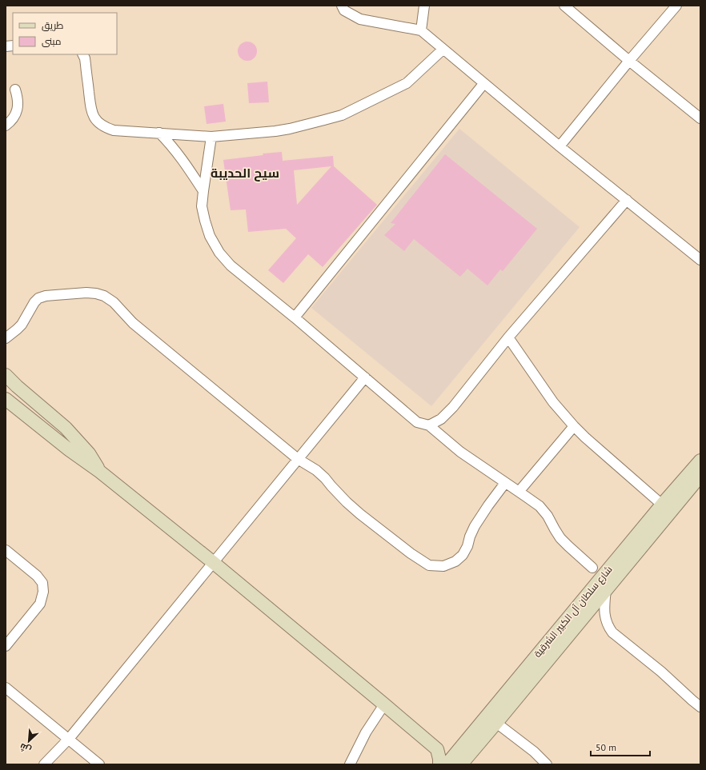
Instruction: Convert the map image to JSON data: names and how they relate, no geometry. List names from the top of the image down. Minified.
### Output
{"streets":{"main road":["شارع سلطان آل الكبير الشرقية"]},"districts":["سيح الحديبة"],"legend":["طريق","مبنى"],"scale_bar":"50 m","north":"bottom left"}
